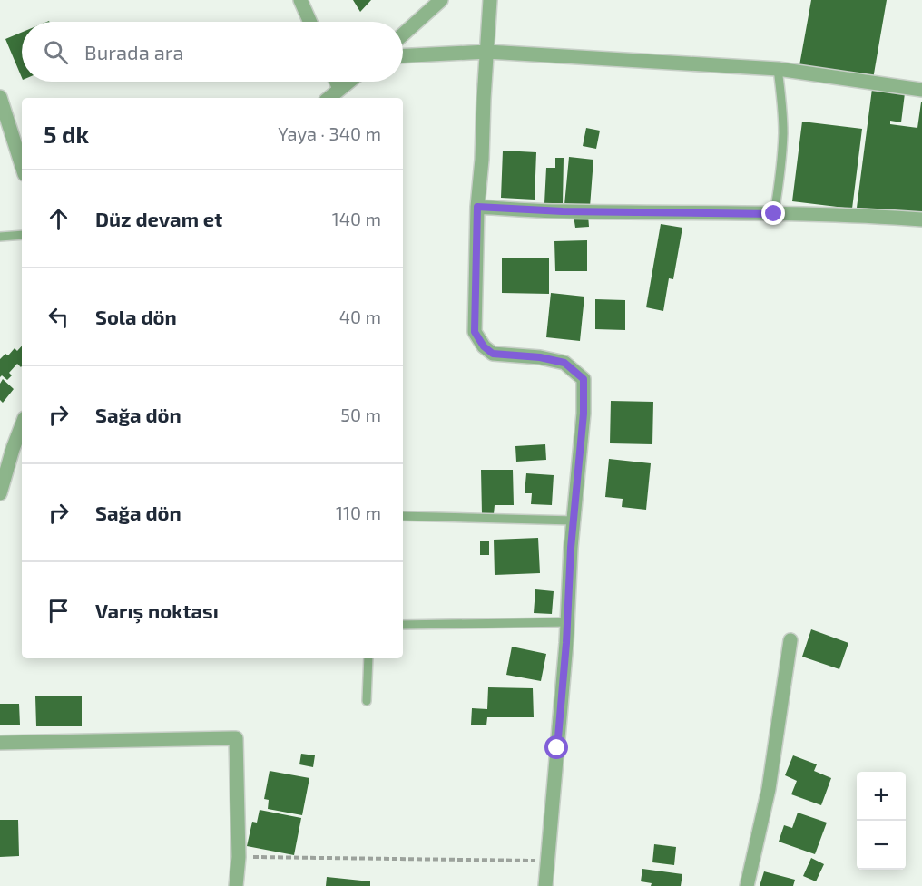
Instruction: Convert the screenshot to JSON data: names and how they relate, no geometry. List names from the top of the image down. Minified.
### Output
{"page":{"search":"Burada ara","heading":["5 dk","Yaya · 340 m"],"list":[["Düz devam et","140 m"],["Sola dön","40 m"],["Sağa dön","50 m"],["Sağa dön","110 m"],"Varış noktası"],"map_buttons":["+","−"]}}
